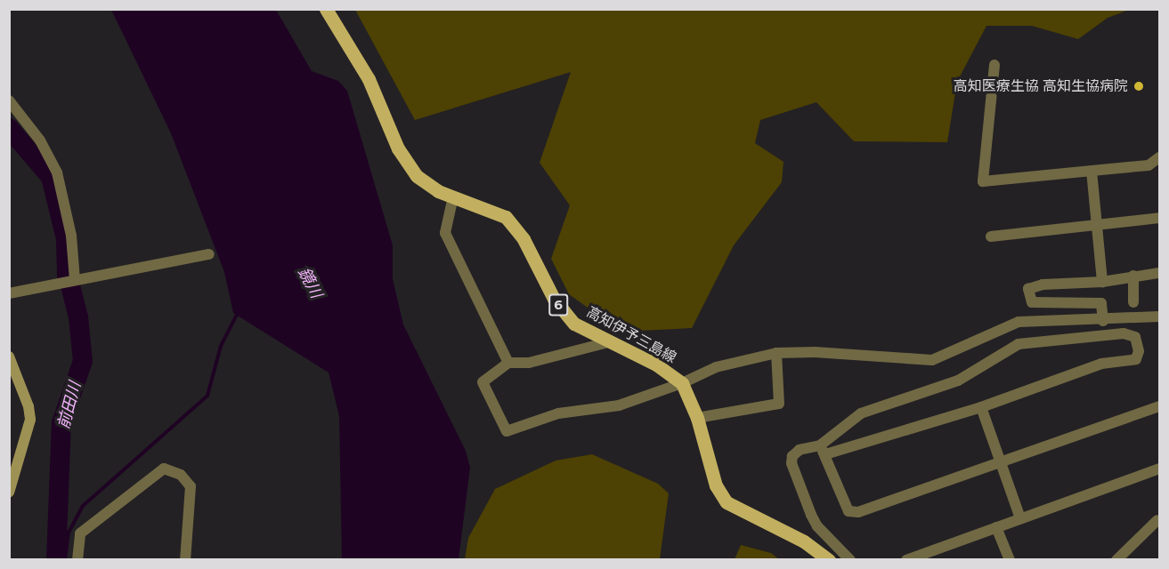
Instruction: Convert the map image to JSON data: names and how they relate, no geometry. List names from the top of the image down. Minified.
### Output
{"streets":{"main road":["6","高知伊予三島線"]},"water":["鏡川","前田川"],"places":["高知医療生協 高知生協病院"]}
